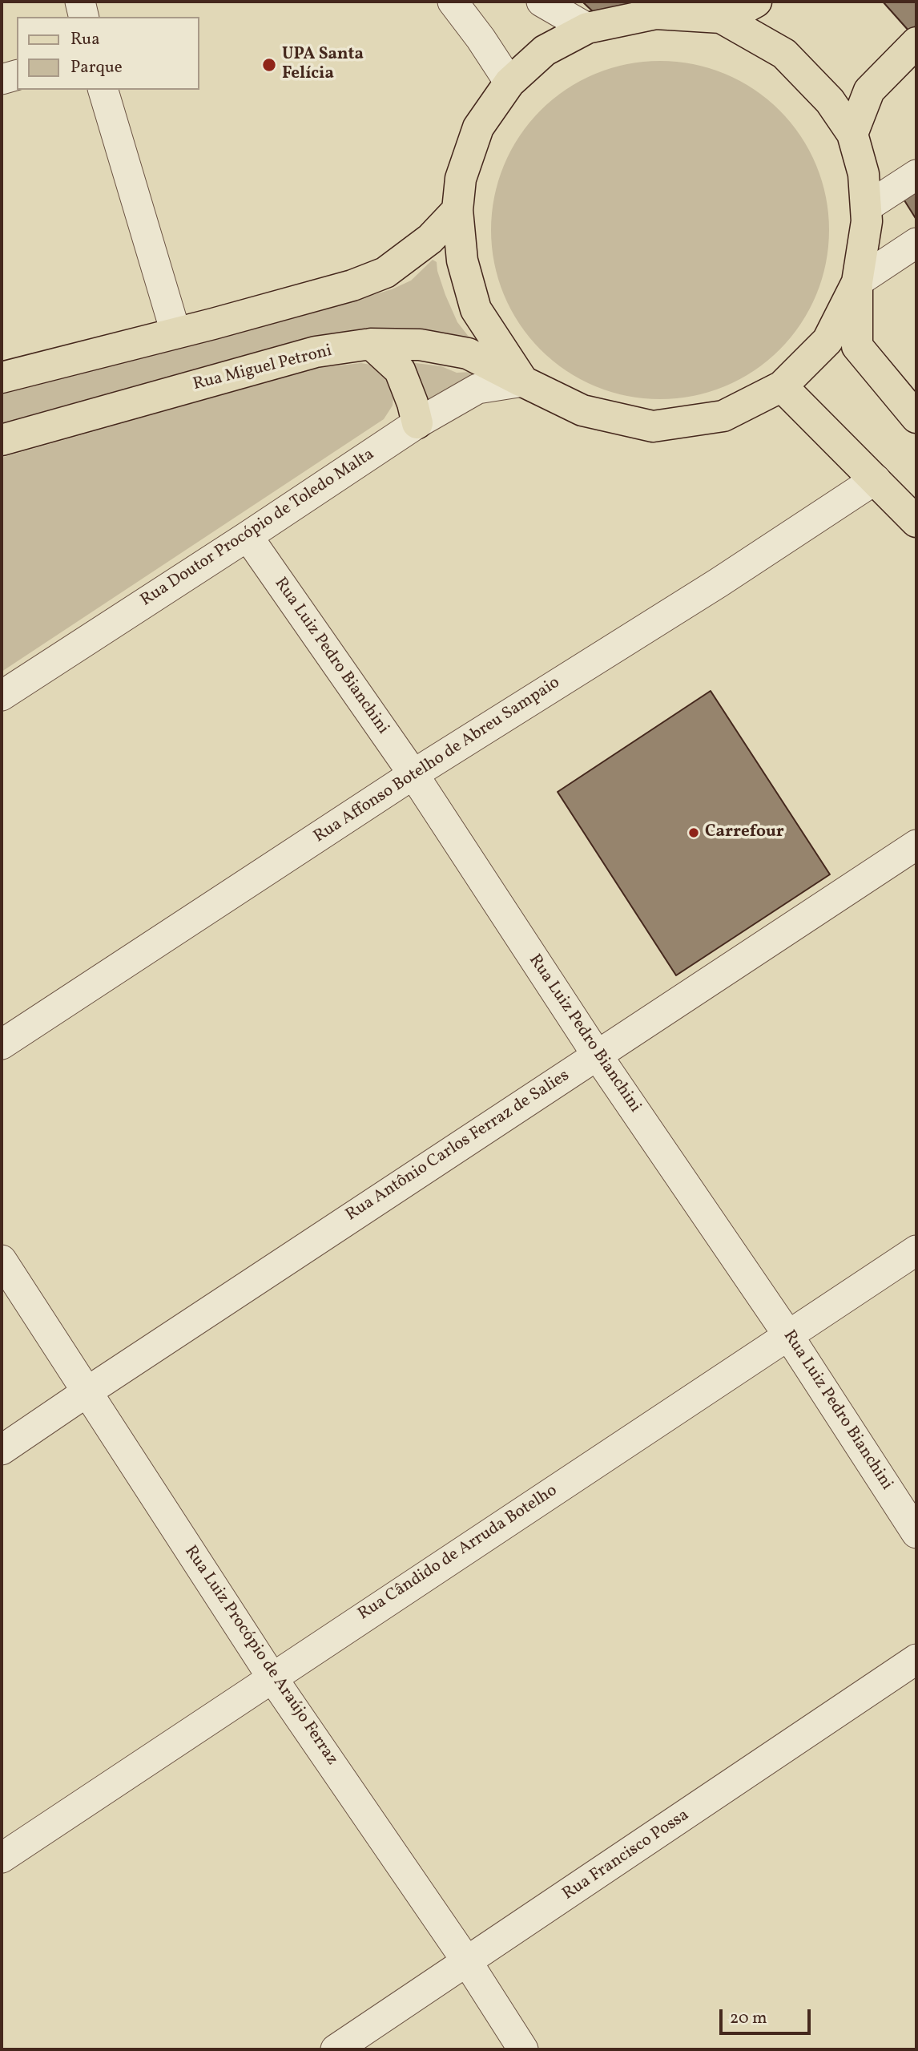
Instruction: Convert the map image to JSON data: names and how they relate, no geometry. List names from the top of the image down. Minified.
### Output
{"streets":{"main road":["Rua Miguel Petroni"],"street":["Rua Doutor Procópio de Toledo Malta","Rua Luiz Pedro Bianchini","Rua Affonso Botelho de Abreu Sampaio","Rua Antônio Carlos Ferraz de Salies","Rua Cândido de Arruda Botelho","Rua Luiz Procópio de Araújo Ferraz","Rua Francisco Possa"]},"crossings":[["Rua Miguel Petroni","Rua Doutor Procópio de Toledo Malta"],["Rua Doutor Procópio de Toledo Malta","Rua Luiz Pedro Bianchini"],["Rua Luiz Pedro Bianchini","Rua Affonso Botelho de Abreu Sampaio"],["Rua Luiz Pedro Bianchini","Rua Antônio Carlos Ferraz de Salies"],["Rua Luiz Pedro Bianchini","Rua Cândido de Arruda Botelho"],["Rua Antônio Carlos Ferraz de Salies","Rua Luiz Procópio de Araújo Ferraz"],["Rua Cândido de Arruda Botelho","Rua Luiz Procópio de Araújo Ferraz"],["Rua Luiz Procópio de Araújo Ferraz","Rua Francisco Possa"]],"places":["UPA Santa Felícia","Carrefour"],"legend":["Rua","Parque"],"scale_bar":"20 m"}
